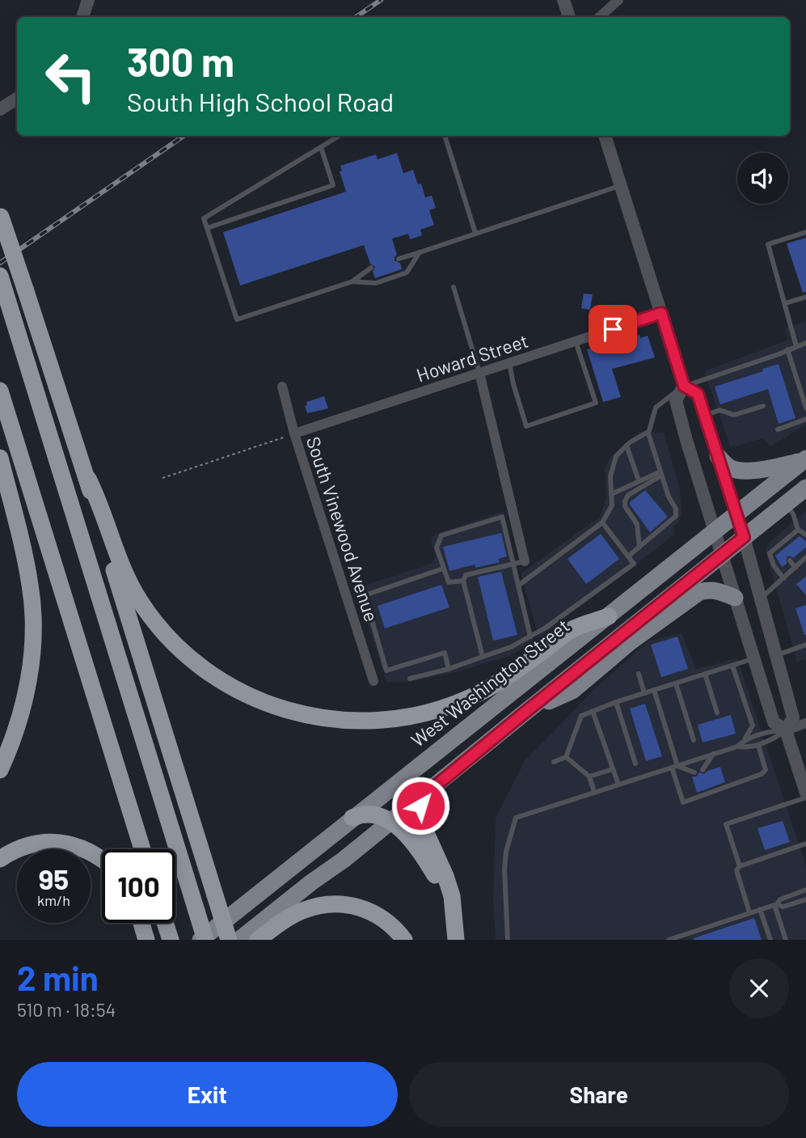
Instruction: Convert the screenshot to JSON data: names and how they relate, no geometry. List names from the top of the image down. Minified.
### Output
{"streets":{"main road":["West Washington Street"],"street":["Howard Street","South Vinewood Avenue"]},"crossings":[["Howard Street","South Vinewood Avenue"]],"page":{"turn":["300 m","South High School Road"],"speed":"95 km/h","limit":"100","heading":["2 min","510 m · 18:54"],"buttons":["Exit","Share"]}}
